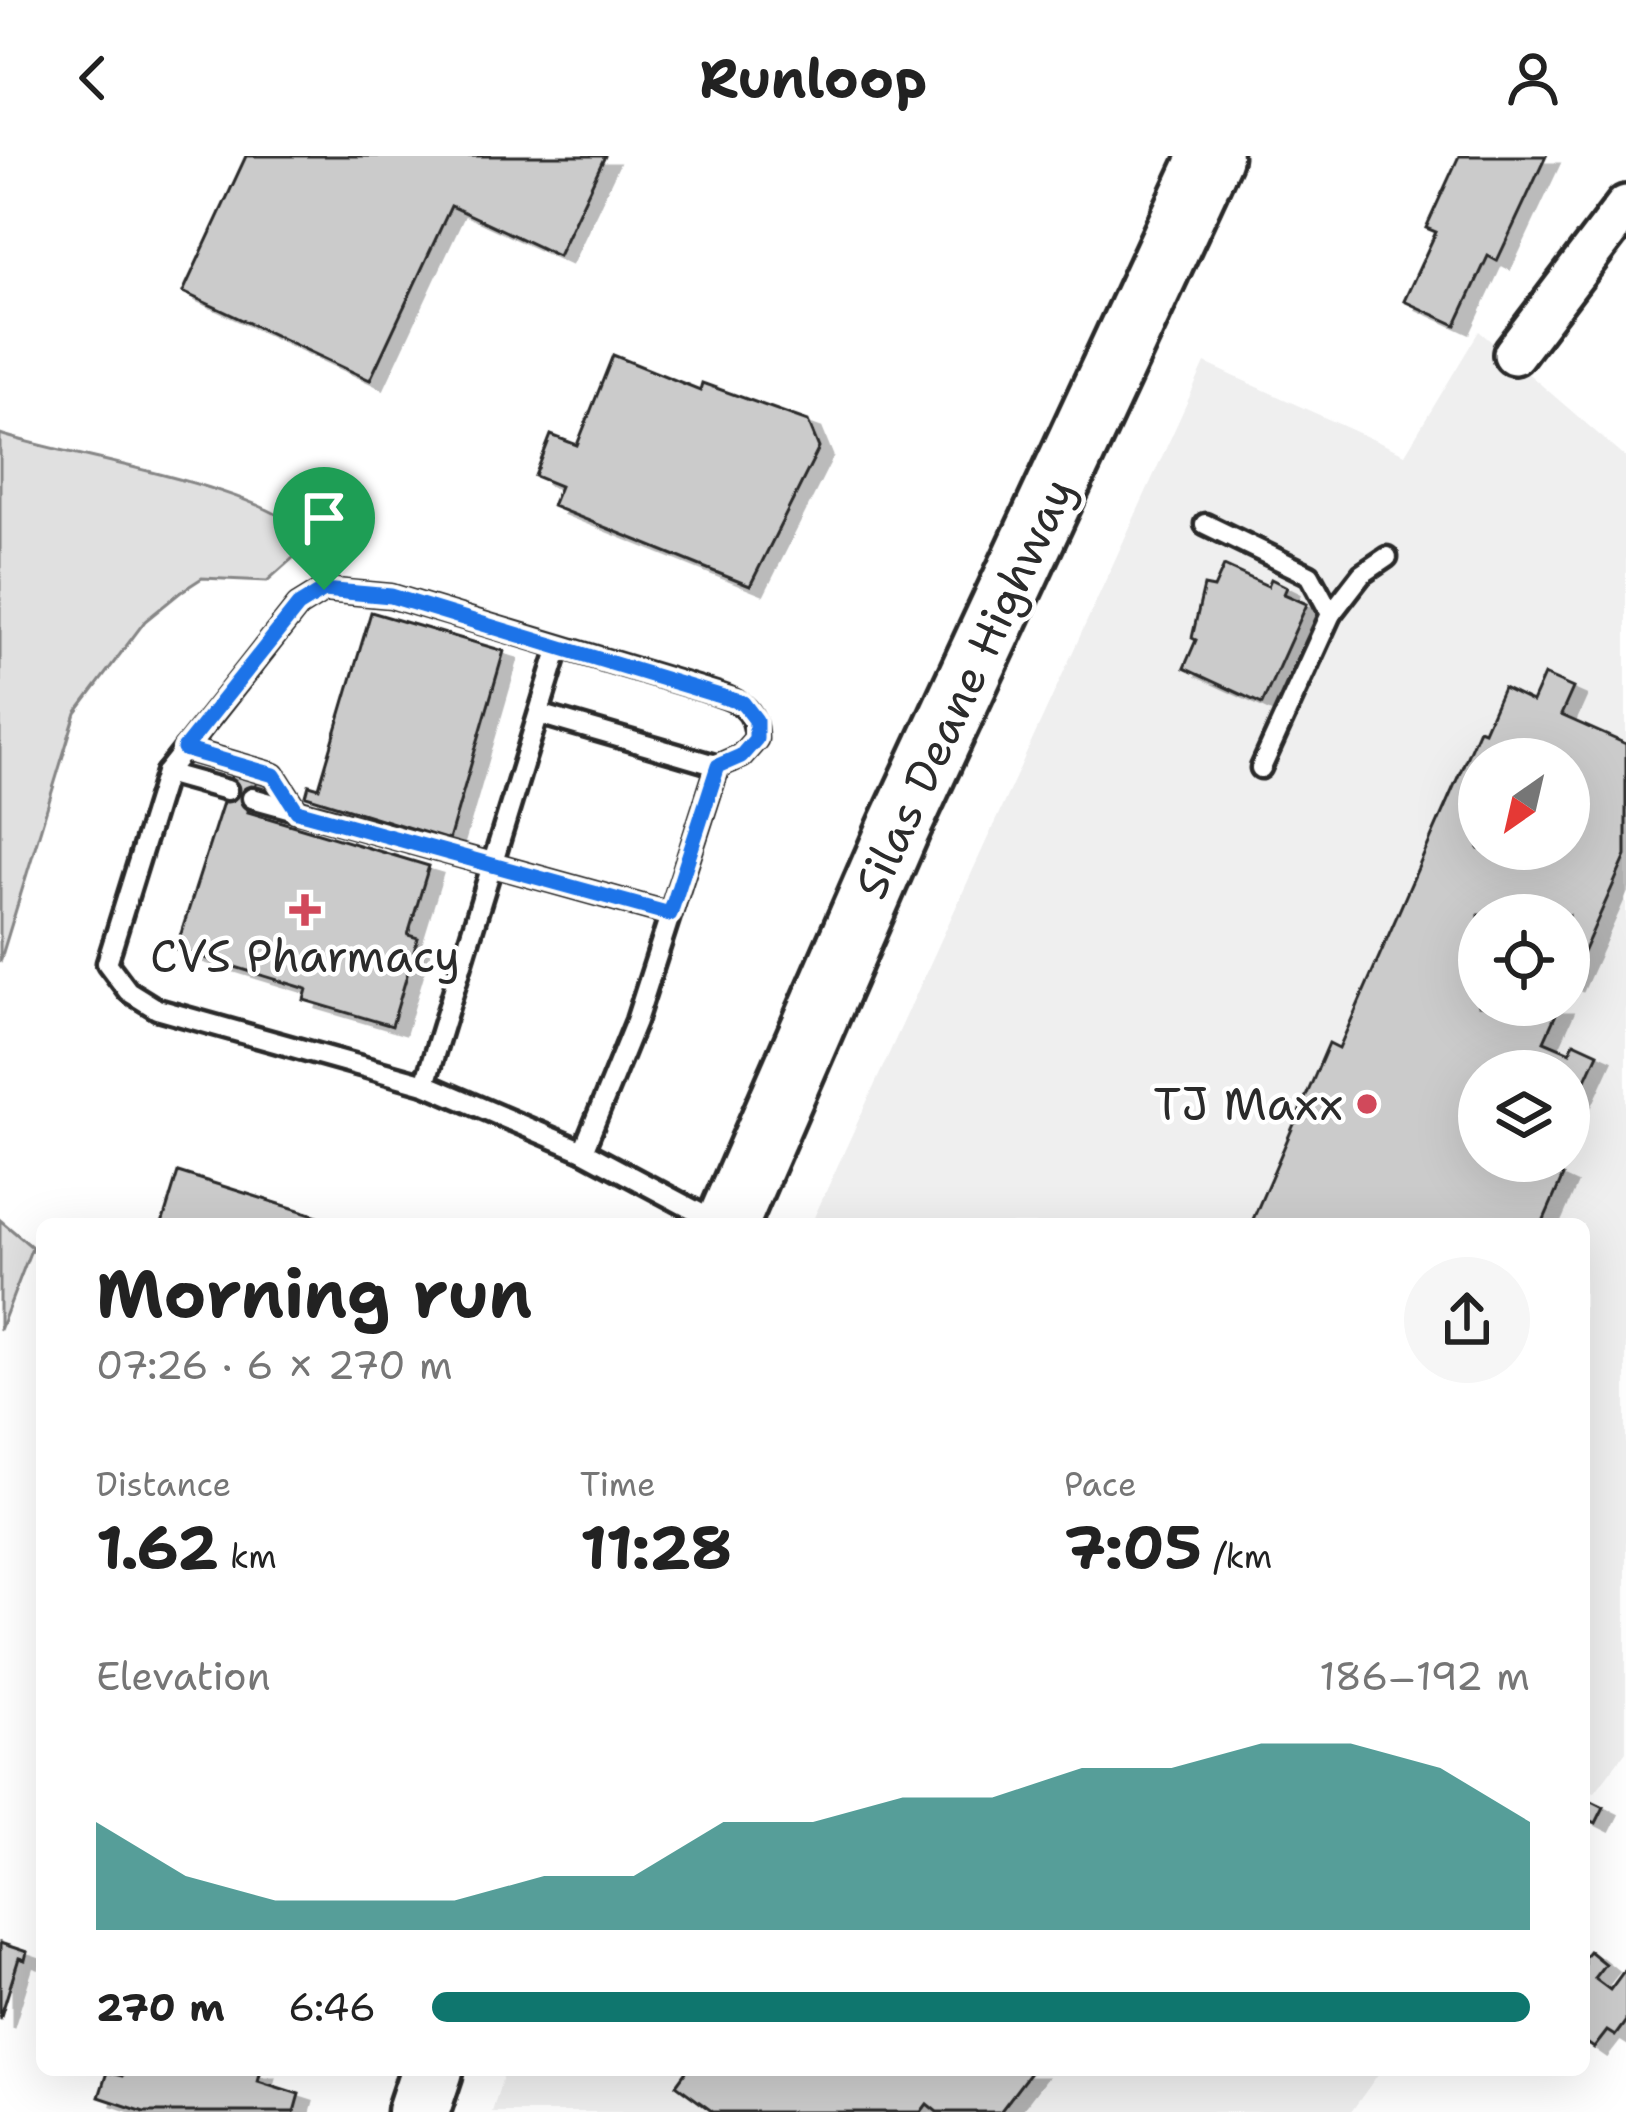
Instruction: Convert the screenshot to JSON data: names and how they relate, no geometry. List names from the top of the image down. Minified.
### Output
{"streets":{"main road":["Silas Deane Highway"]},"places":{"health":["CVS Pharmacy"],"other":["TJ Maxx"]},"north":"bottom left","page":{"header":"Runloop","heading":["Morning run","07:26 · 6 × 270 m"],"stats":[["Distance","1.62 km"],["Time","11:28"],["Pace","7:05 /km"]],"chart":["Elevation","186–192 m"],"list":[{"name":"270 m","note":"6:46"}]}}
